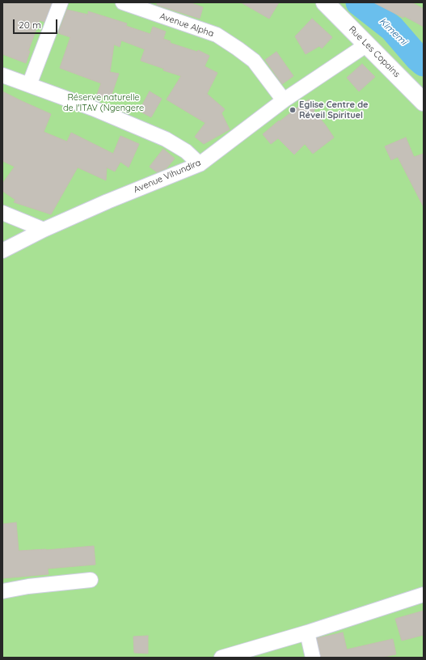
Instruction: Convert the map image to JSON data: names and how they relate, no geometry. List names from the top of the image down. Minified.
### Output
{"streets":{"street":["Avenue Alpha","Rue Les Copains","Avenue Vihundira"]},"crossings":[["Avenue Alpha","Avenue Vihundira"],["Rue Les Copains","Avenue Vihundira"]],"water":["Kimemi"],"parks":["Réserve naturelle de l'ITAV (Ngengere"],"places":["Eglise Centre de Réveil Spirituel"],"scale_bar":"20 m"}
